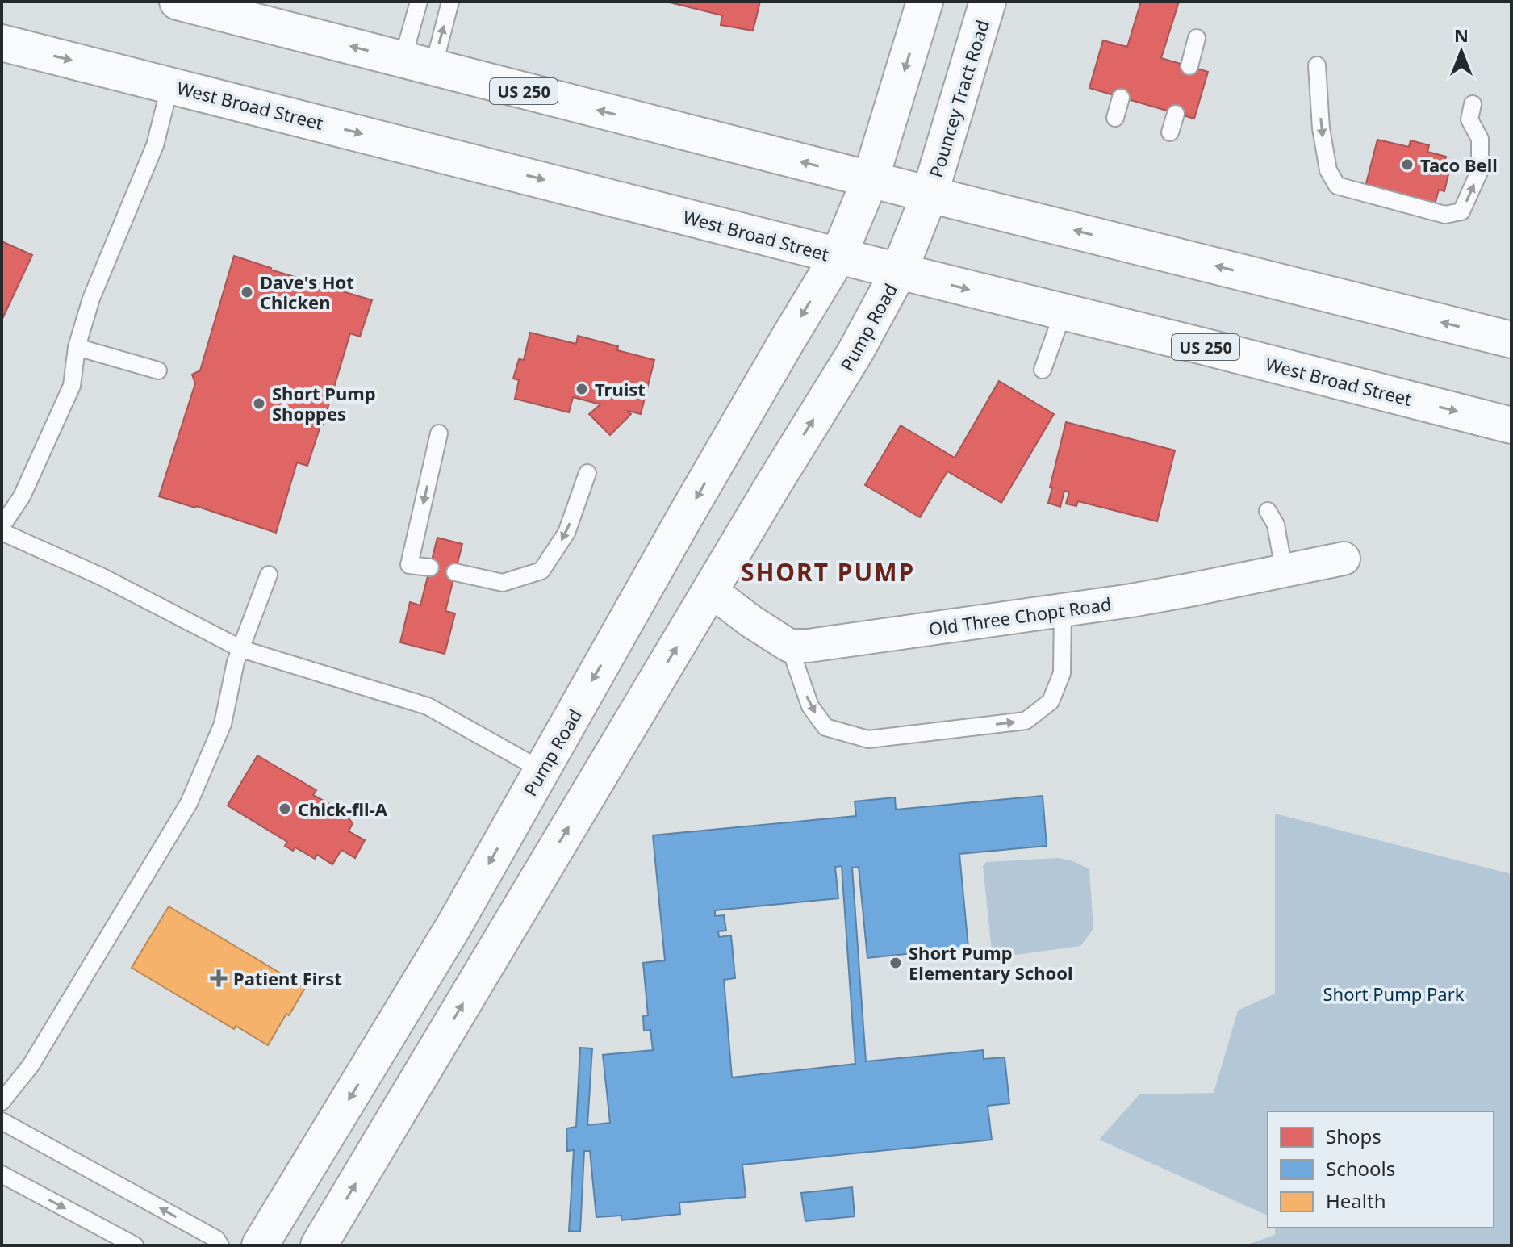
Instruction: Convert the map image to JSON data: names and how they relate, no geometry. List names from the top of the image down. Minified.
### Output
{"streets":{"main road":["US 250","Pouncey Tract Road","West Broad Street","Pump Road"],"street":["Old Three Chopt Road"]},"crossings":[["US 250","Pouncey Tract Road"],["US 250","Pump Road"],["Pouncey Tract Road","West Broad Street"],["Pouncey Tract Road","Pump Road"],["West Broad Street","Pump Road"]],"districts":["SHORT PUMP"],"parks":["Short Pump Park"],"places":{"other":["Taco Bell","Dave's Hot Chicken","Truist","Short Pump Shoppes","Chick-fil-A","Short Pump Elementary School"],"health":["Patient First"]},"legend":["Shops","Schools","Health"],"north":"top"}
